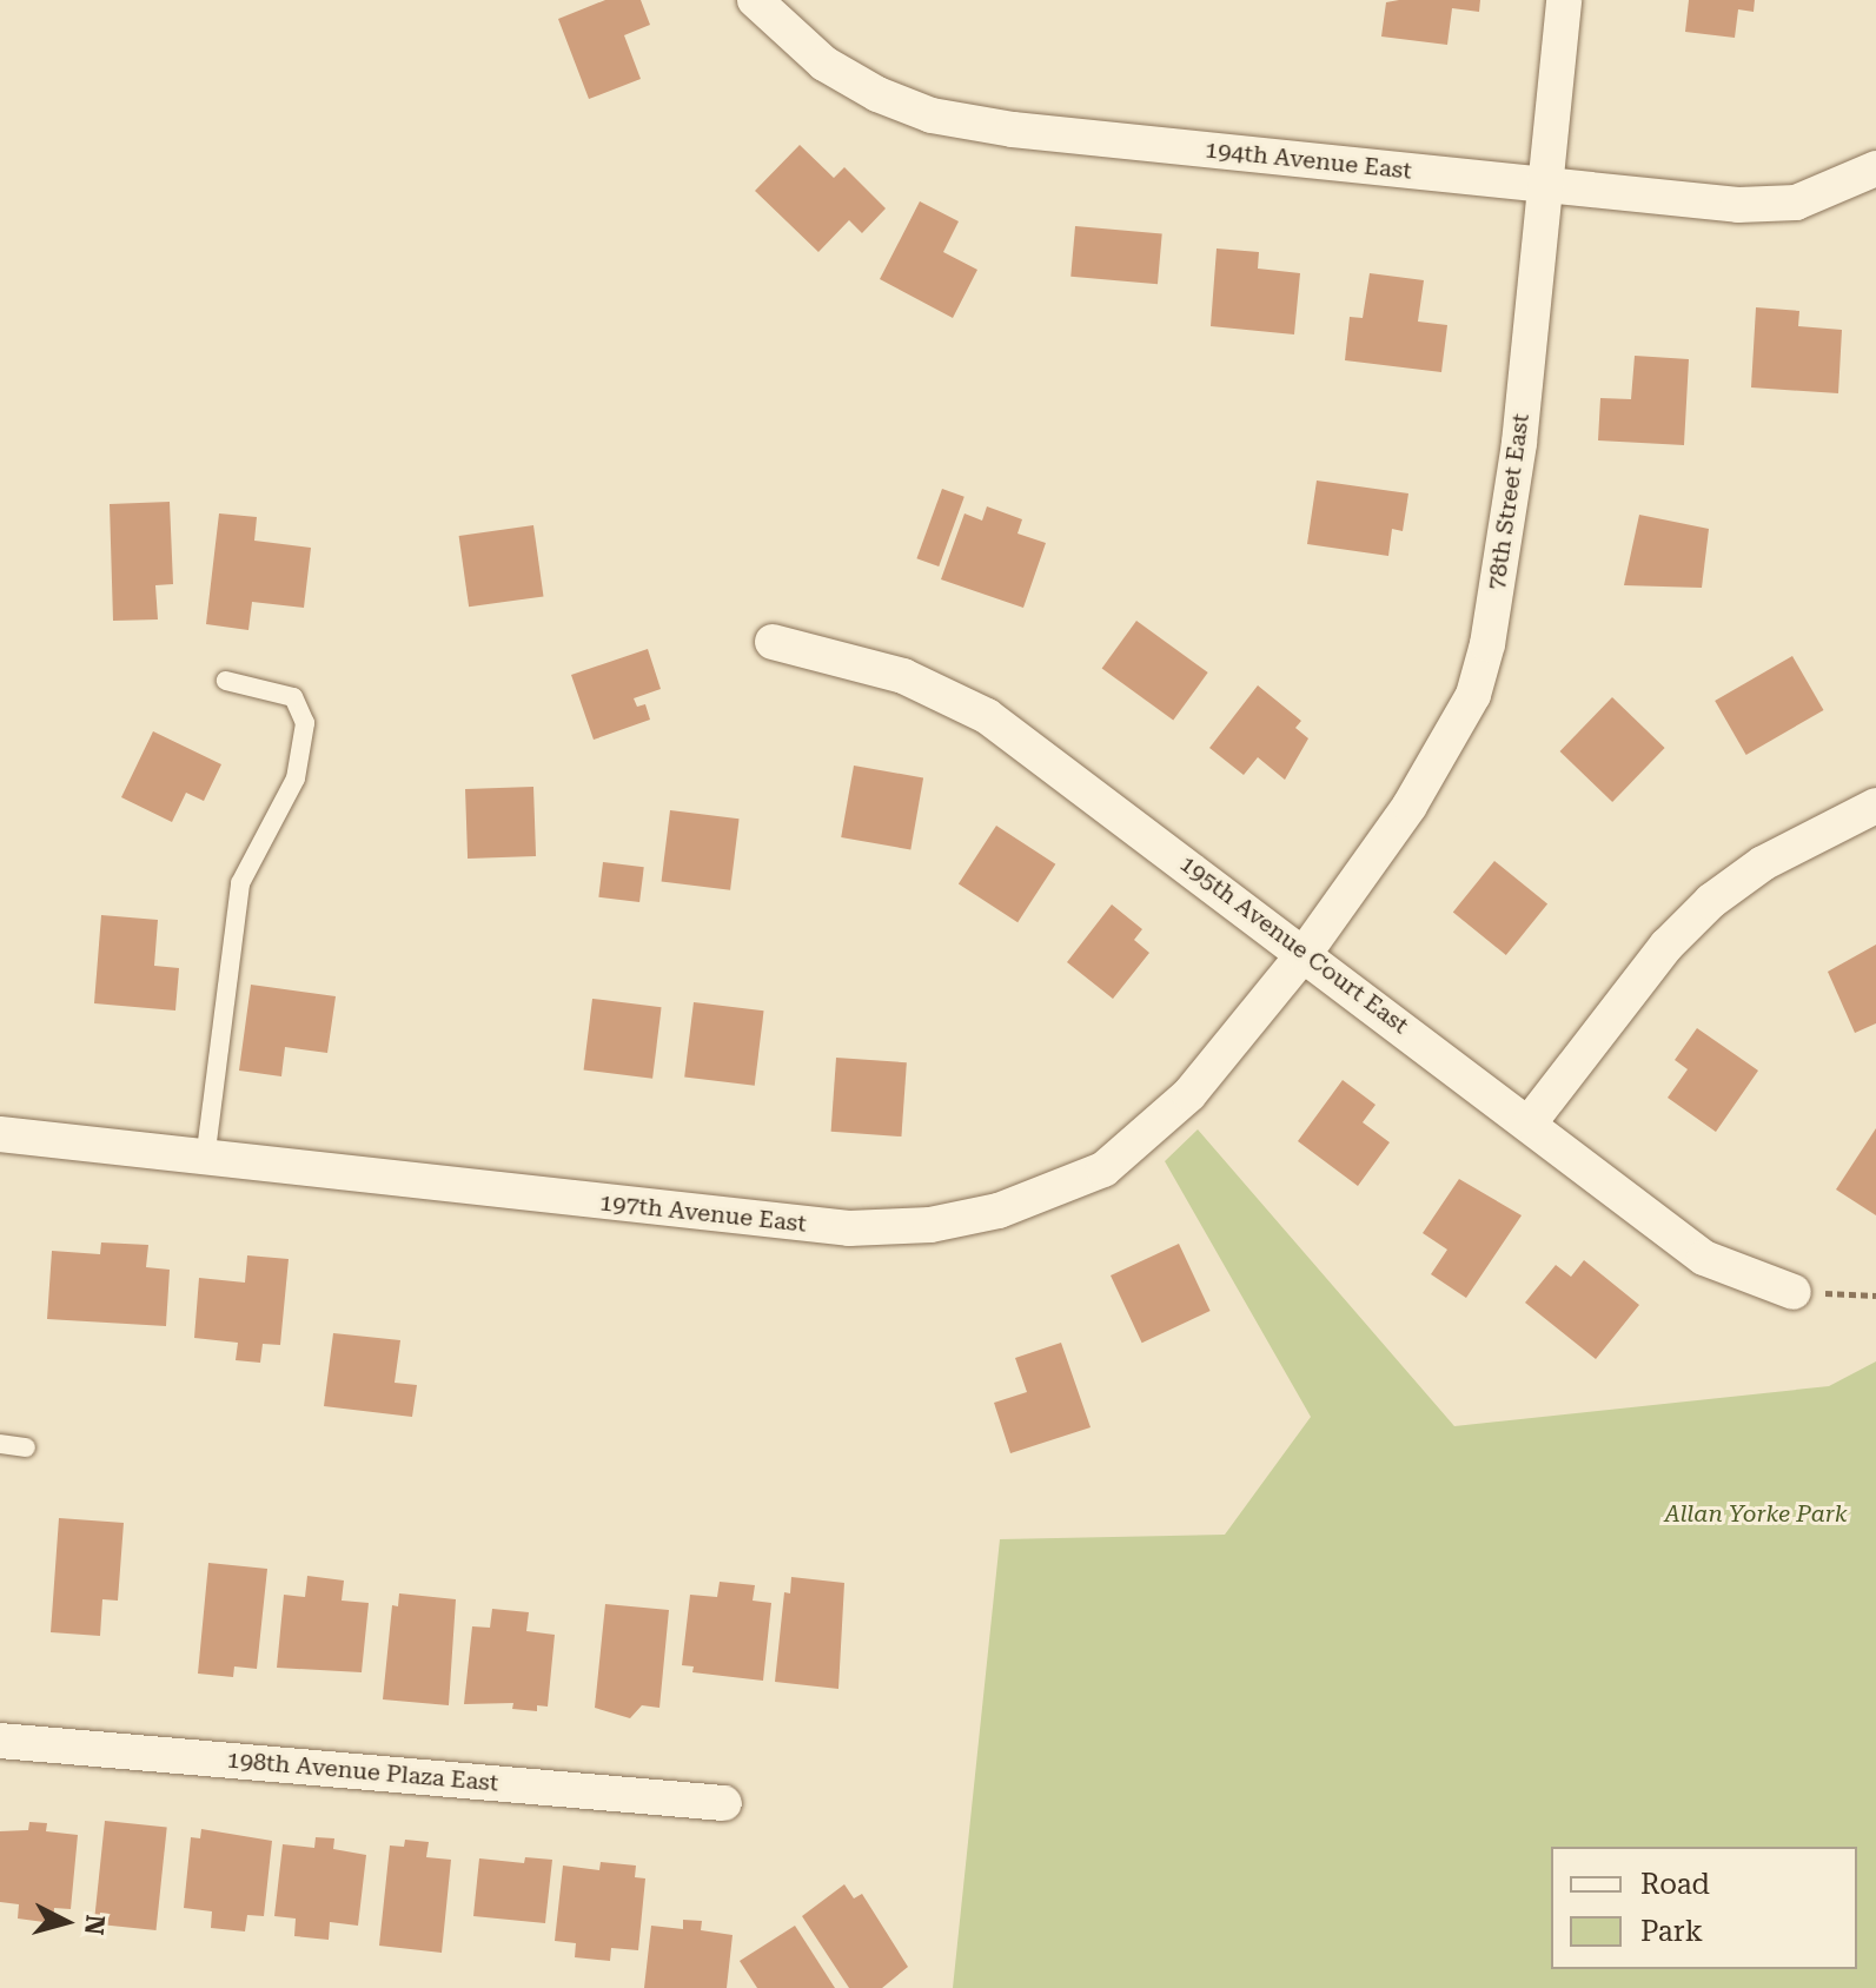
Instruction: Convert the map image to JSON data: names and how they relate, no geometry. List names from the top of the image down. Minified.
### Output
{"streets":{"street":["194th Avenue East","78th Street East","195th Avenue Court East","197th Avenue East","198th Avenue Plaza East"]},"crossings":[["194th Avenue East","78th Street East"],["78th Street East","195th Avenue Court East"],["78th Street East","197th Avenue East"],["195th Avenue Court East","197th Avenue East"]],"parks":["Allan Yorke Park"],"legend":["Road","Park"],"north":"right"}
